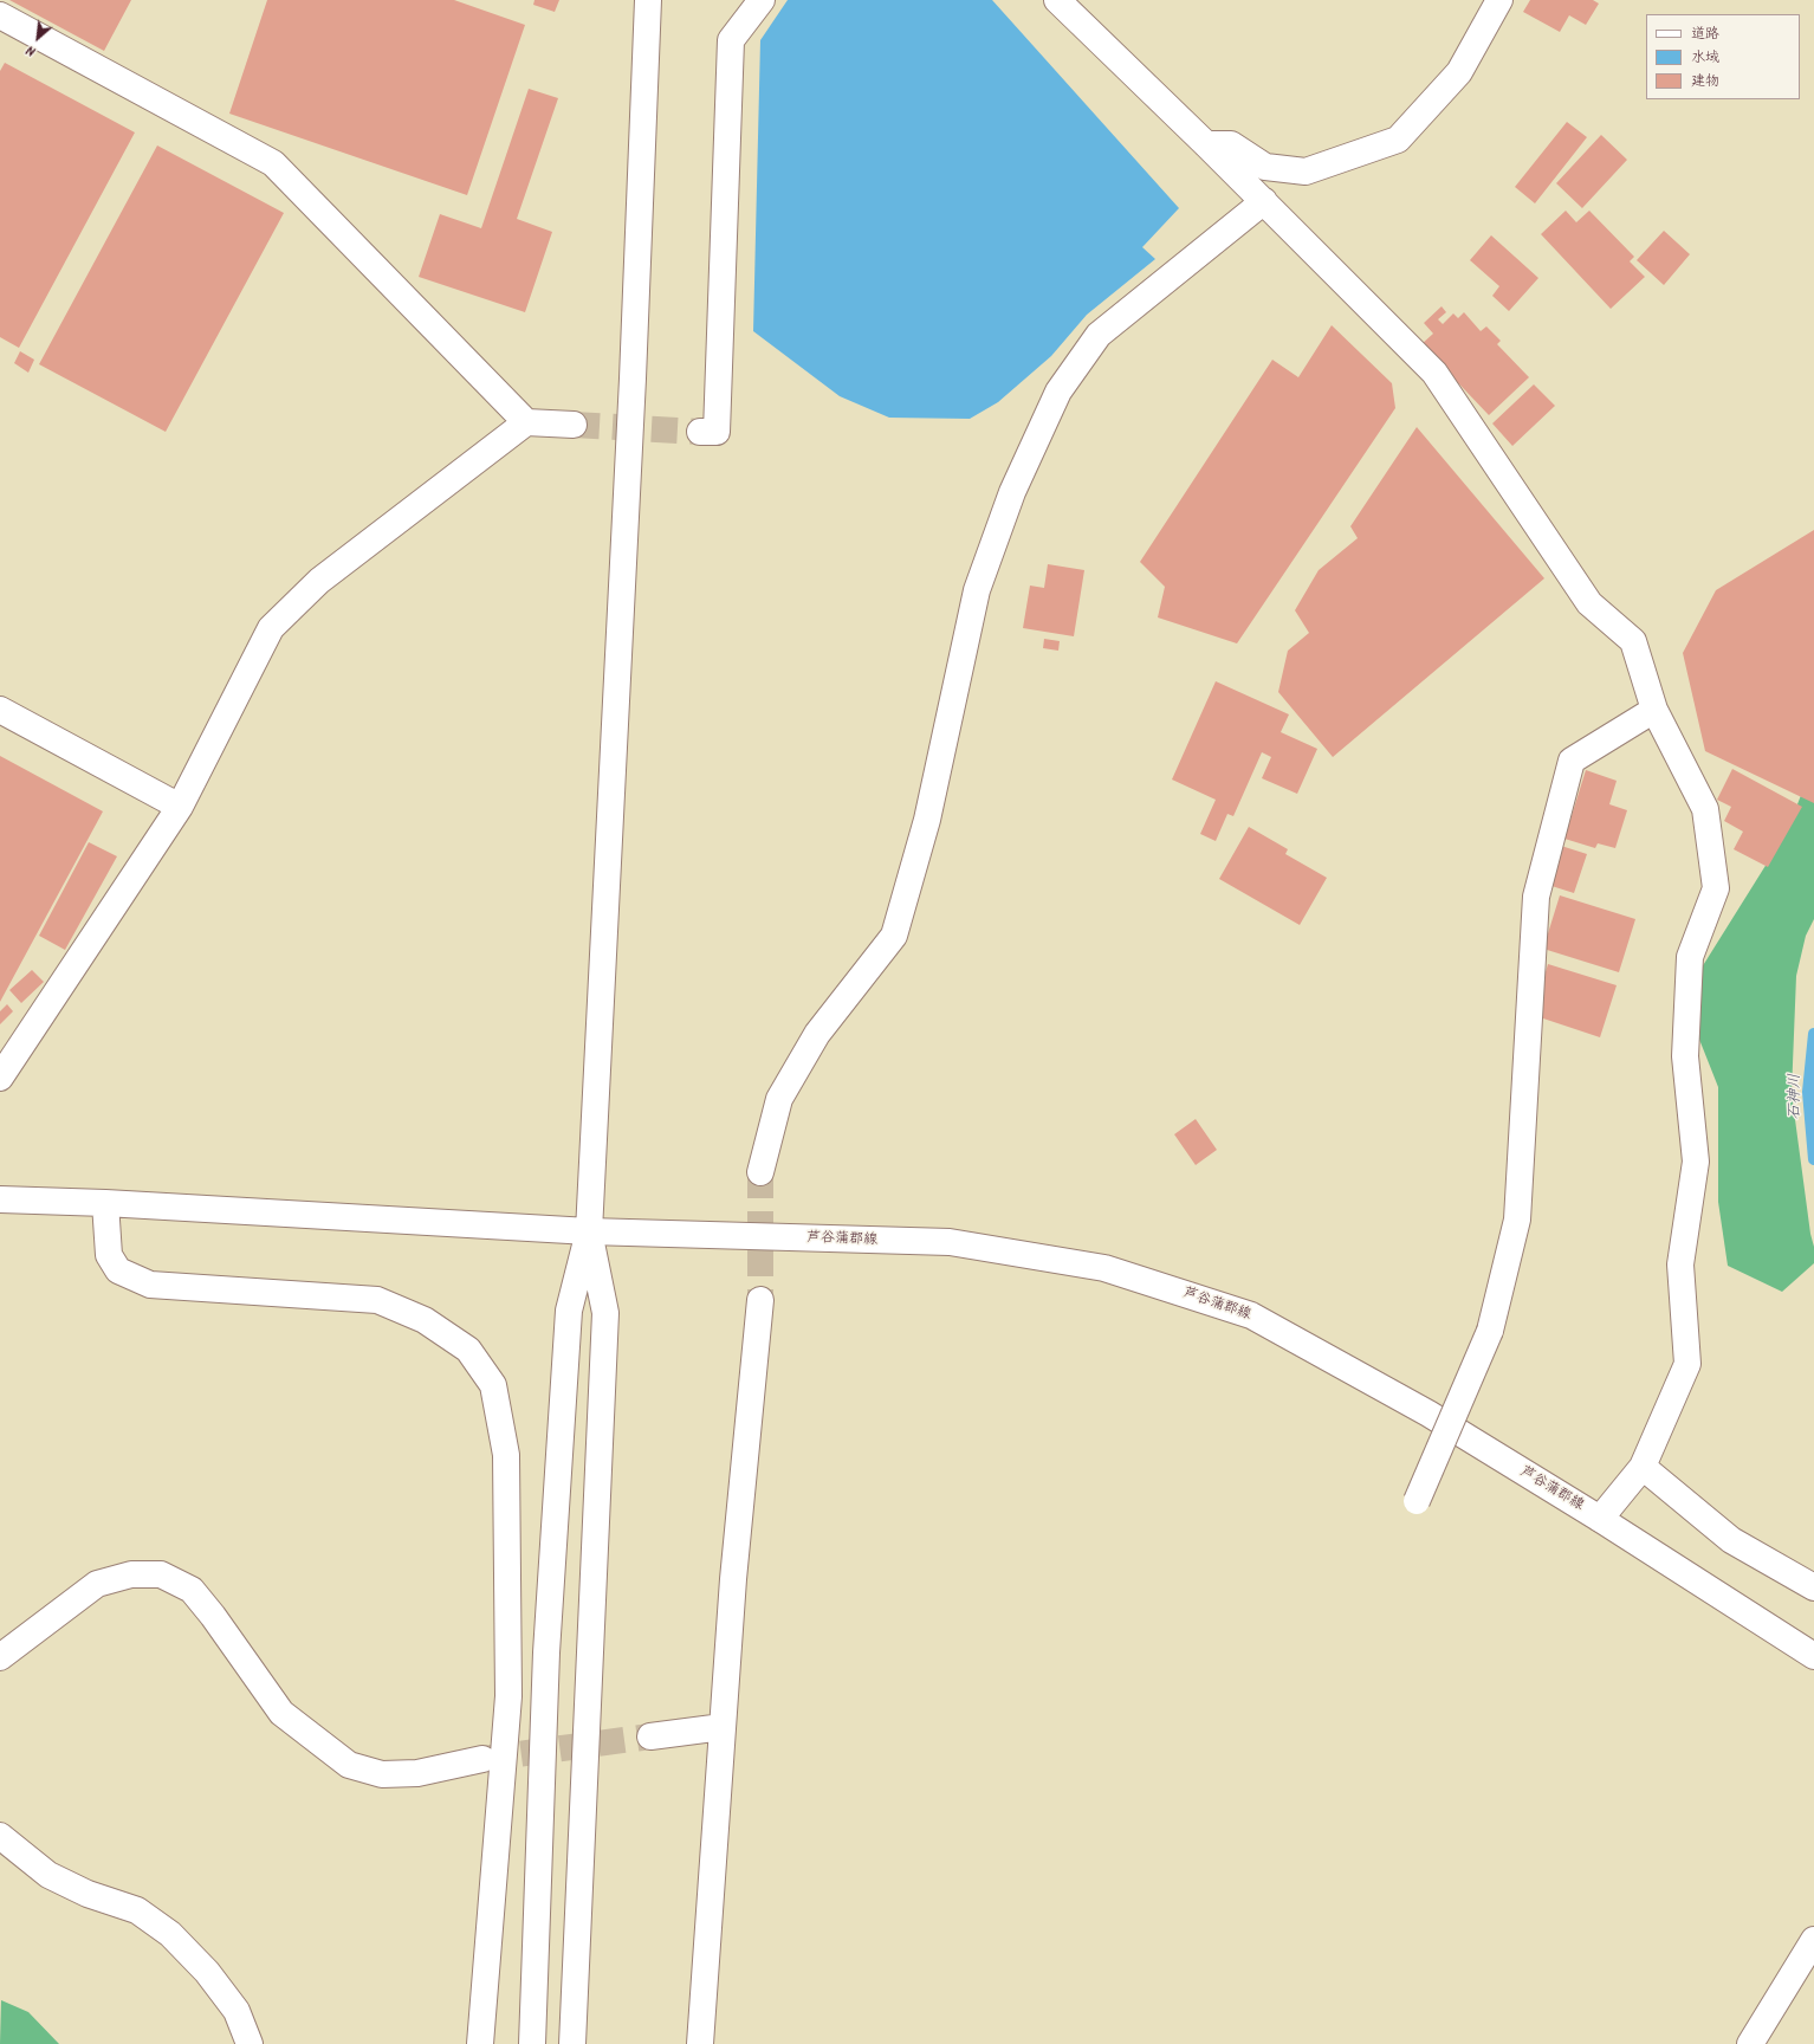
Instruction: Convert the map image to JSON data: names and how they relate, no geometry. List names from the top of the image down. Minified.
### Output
{"streets":{"main road":["芦谷蒲郡線"]},"water":["石神川"],"legend":["道路","水域","建物"],"north":"bottom left"}
